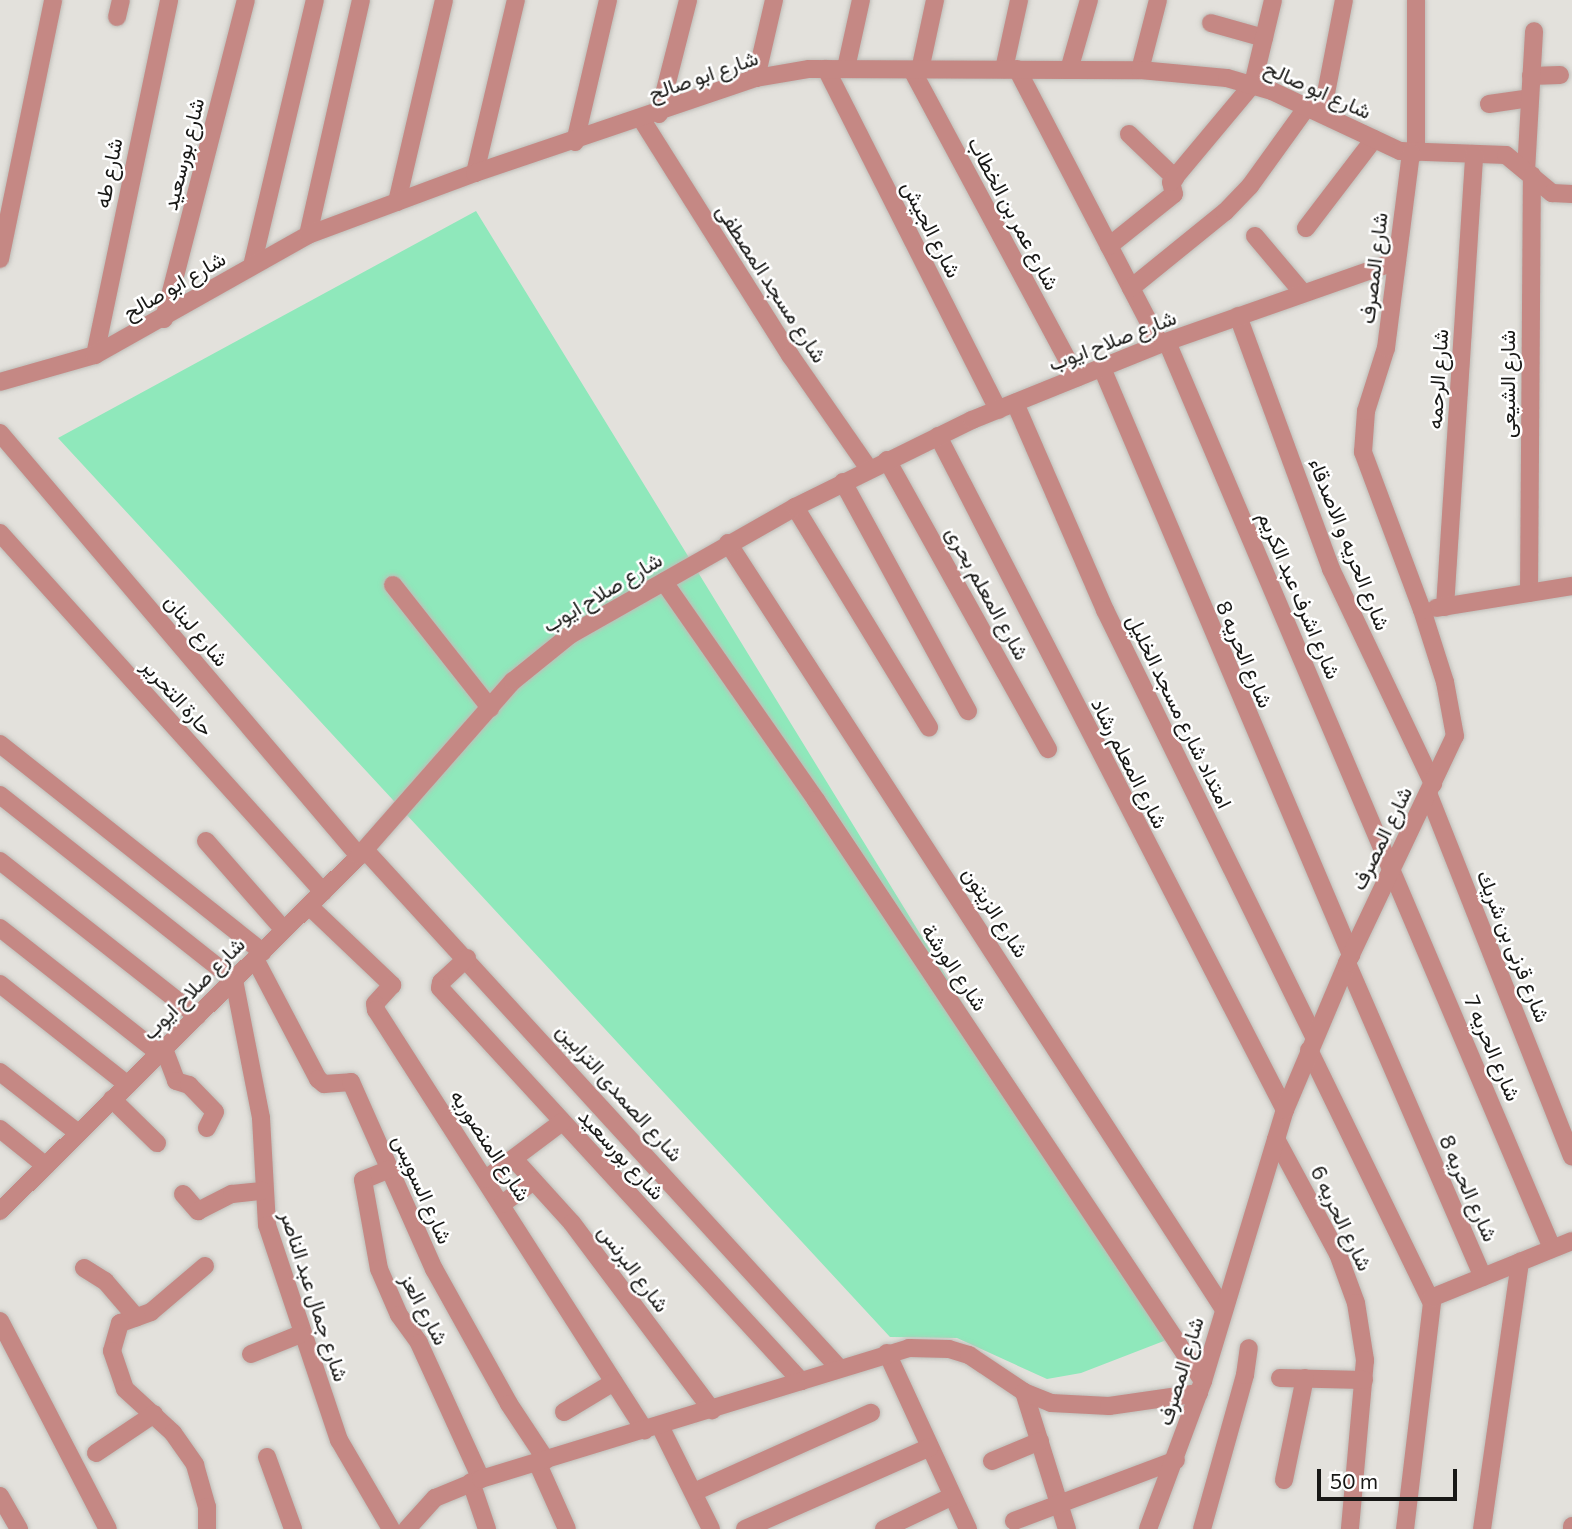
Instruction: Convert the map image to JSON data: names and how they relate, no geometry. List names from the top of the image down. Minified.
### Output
{"streets":{"street":["شارع ابو صالح","شارع بورسعيد","شارع طه","شارع عمر بن الخطاب","شارع الجيش","شارع المصرف","شارع مسجد المصطفى","شارع صلاح ايوب","شارع الرحمه","شارع الشيعى","شارع الحريه و الاصدقاء","شارع المعلم بحرى","شارع اشرف عبد الكريم","شارع لبنان","شارع الحريه 8","حارة التحرير","امتداد شارع مسجد الخليل","شارع المعلم رشاد","شارع الزيتون","شارع قرنى بن شريك","شارع الورشة","شارع الحريه 7","شارع الصمدى الترابين","شارع المنصوريه","شارع السويس","شارع الحريه 6","شارع البرنس","شارع جمال عبد الناصر","شارع العز"]},"crossings":[["شارع ابو صالح","شارع بورسعيد"],["شارع ابو صالح","شارع طه"],["شارع ابو صالح","شارع عمر بن الخطاب"],["شارع ابو صالح","شارع الجيش"],["شارع ابو صالح","شارع المصرف"],["شارع ابو صالح","شارع مسجد المصطفى"],["شارع ابو صالح","شارع الرحمه"],["شارع ابو صالح","شارع الشيعى"],["شارع ابو صالح","شارع اشرف عبد الكريم"],["شارع بورسعيد","شارع الصمدى الترابين"],["شارع عمر بن الخطاب","شارع صلاح ايوب"],["شارع الجيش","شارع صلاح ايوب"],["شارع الجيش","امتداد شارع مسجد الخليل"],["شارع المصرف","شارع صلاح ايوب"],["شارع المصرف","شارع الحريه و الاصدقاء"],["شارع المصرف","شارع اشرف عبد الكريم"],["شارع المصرف","شارع الحريه 8"],["شارع المصرف","امتداد شارع مسجد الخليل"],["شارع المصرف","شارع المعلم رشاد"],["شارع المصرف","شارع الزيتون"],["شارع المصرف","شارع قرنى بن شريك"],["شارع المصرف","شارع الورشة"],["شارع المصرف","شارع الحريه 7"],["شارع المصرف","شارع الحريه 6"],["شارع مسجد المصطفى","شارع صلاح ايوب"],["شارع صلاح ايوب","شارع الحريه و الاصدقاء"],["شارع صلاح ايوب","شارع المعلم بحرى"],["شارع صلاح ايوب","شارع اشرف عبد الكريم"],["شارع صلاح ايوب","شارع لبنان"],["شارع صلاح ايوب","شارع الحريه 8"],["شارع صلاح ايوب","حارة التحرير"],["شارع صلاح ايوب","امتداد شارع مسجد الخليل"],["شارع صلاح ايوب","شارع المعلم رشاد"],["شارع صلاح ايوب","شارع الزيتون"],["شارع صلاح ايوب","شارع الورشة"],["شارع صلاح ايوب","شارع الصمدى الترابين"],["شارع صلاح ايوب","شارع المنصوريه"],["شارع صلاح ايوب","شارع السويس"],["شارع صلاح ايوب","شارع جمال عبد الناصر"],["شارع الحريه و الاصدقاء","شارع قرنى بن شريك"],["شارع اشرف عبد الكريم","شارع الحريه 7"],["شارع لبنان","شارع الصمدى الترابين"],["شارع السويس","شارع العز"]],"scale_bar":"50 m"}
